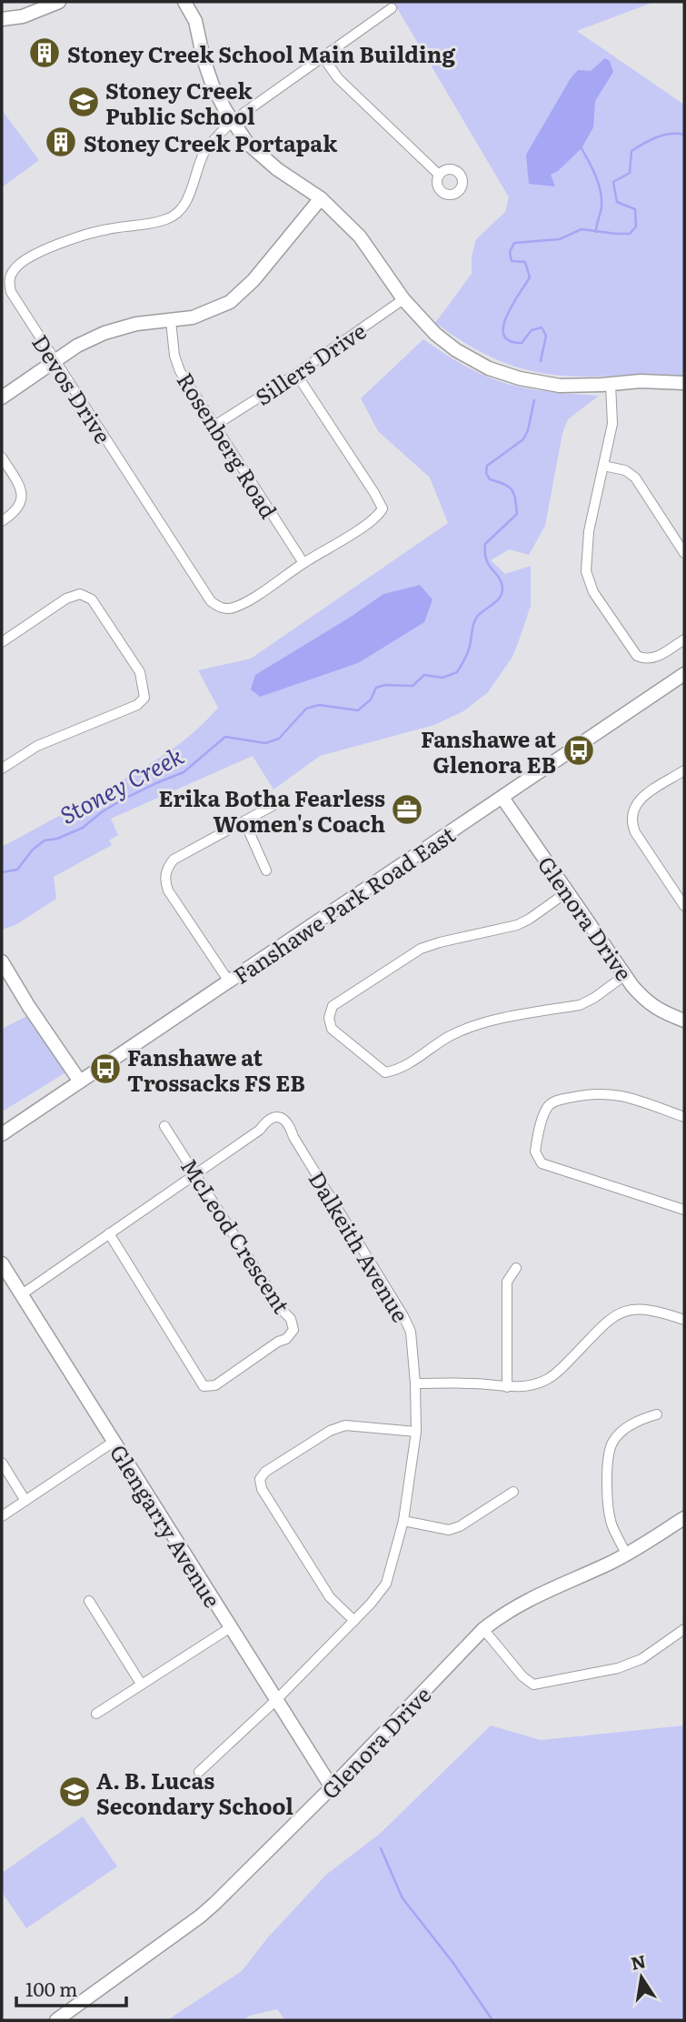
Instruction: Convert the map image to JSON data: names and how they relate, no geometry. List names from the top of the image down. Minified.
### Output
{"streets":{"street":["Sillers Drive","Devos Drive","Rosenberg Road","Fanshawe Park Road East","Glenora Drive","McLeod Crescent","Dalkeith Avenue","Glengarry Avenue"]},"crossings":[["Sillers Drive","Devos Drive"],["Sillers Drive","Rosenberg Road"],["Devos Drive","Rosenberg Road"],["Fanshawe Park Road East","Glenora Drive"],["Glenora Drive","Glengarry Avenue"],["McLeod Crescent","Dalkeith Avenue"],["Dalkeith Avenue","Glengarry Avenue"]],"water":["Stoney Creek"],"places":{"building":["Stoney Creek School Main Building","Stoney Creek Portapak"],"school or university":["Stoney Creek Public School","A. B. Lucas Secondary School"],"bus stop":["Fanshawe at Glenora EB","Fanshawe at Trossacks FS EB"],"office":["Erika Botha Fearless Women's Coach"]},"scale_bar":"100 m","north":"top"}
